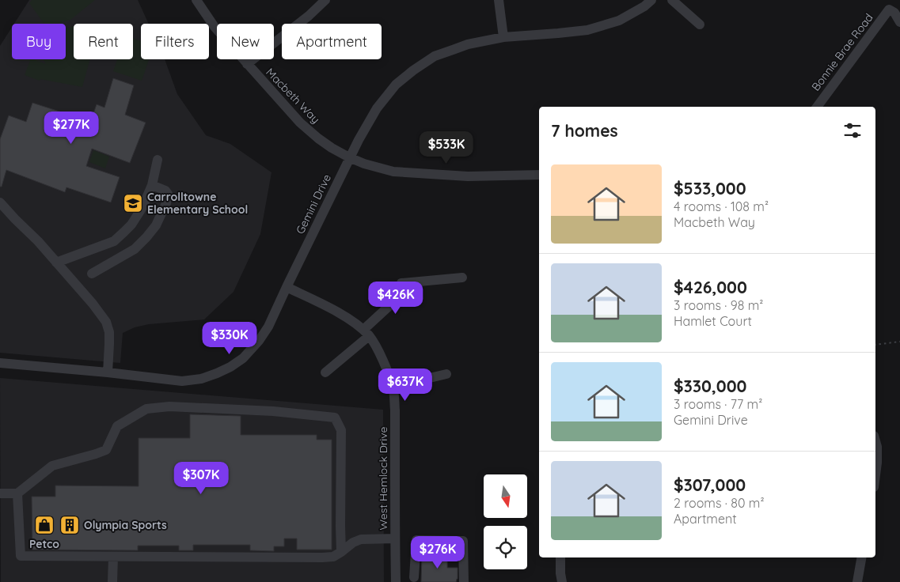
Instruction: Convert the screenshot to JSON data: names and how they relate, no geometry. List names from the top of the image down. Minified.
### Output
{"streets":{"street":["Bonnie Brae Road","Macbeth Way","Gemini Drive","West Hemlock Drive"]},"crossings":[["Macbeth Way","Gemini Drive"],["Gemini Drive","West Hemlock Drive"]],"places":{"school or university":["Carrolltowne Elementary School"],"shop":["Petco"],"building":["Olympia Sports"]},"north":"bottom","page":{"chip":["Buy","Rent","Filters","New","Apartment"],"heading":"7 homes","price":["$277K","$533K","$426K","$330K","$637K","$307K","$276K"],"list":[{"name":"$533,000","note":"4 rooms · 108 m² · Macbeth Way"},{"name":"$426,000","note":"3 rooms · 98 m² · Hamlet Court"},{"name":"$330,000","note":"3 rooms · 77 m² · Gemini Drive"},{"name":"$307,000","note":"2 rooms · 80 m² · Apartment"}]}}
